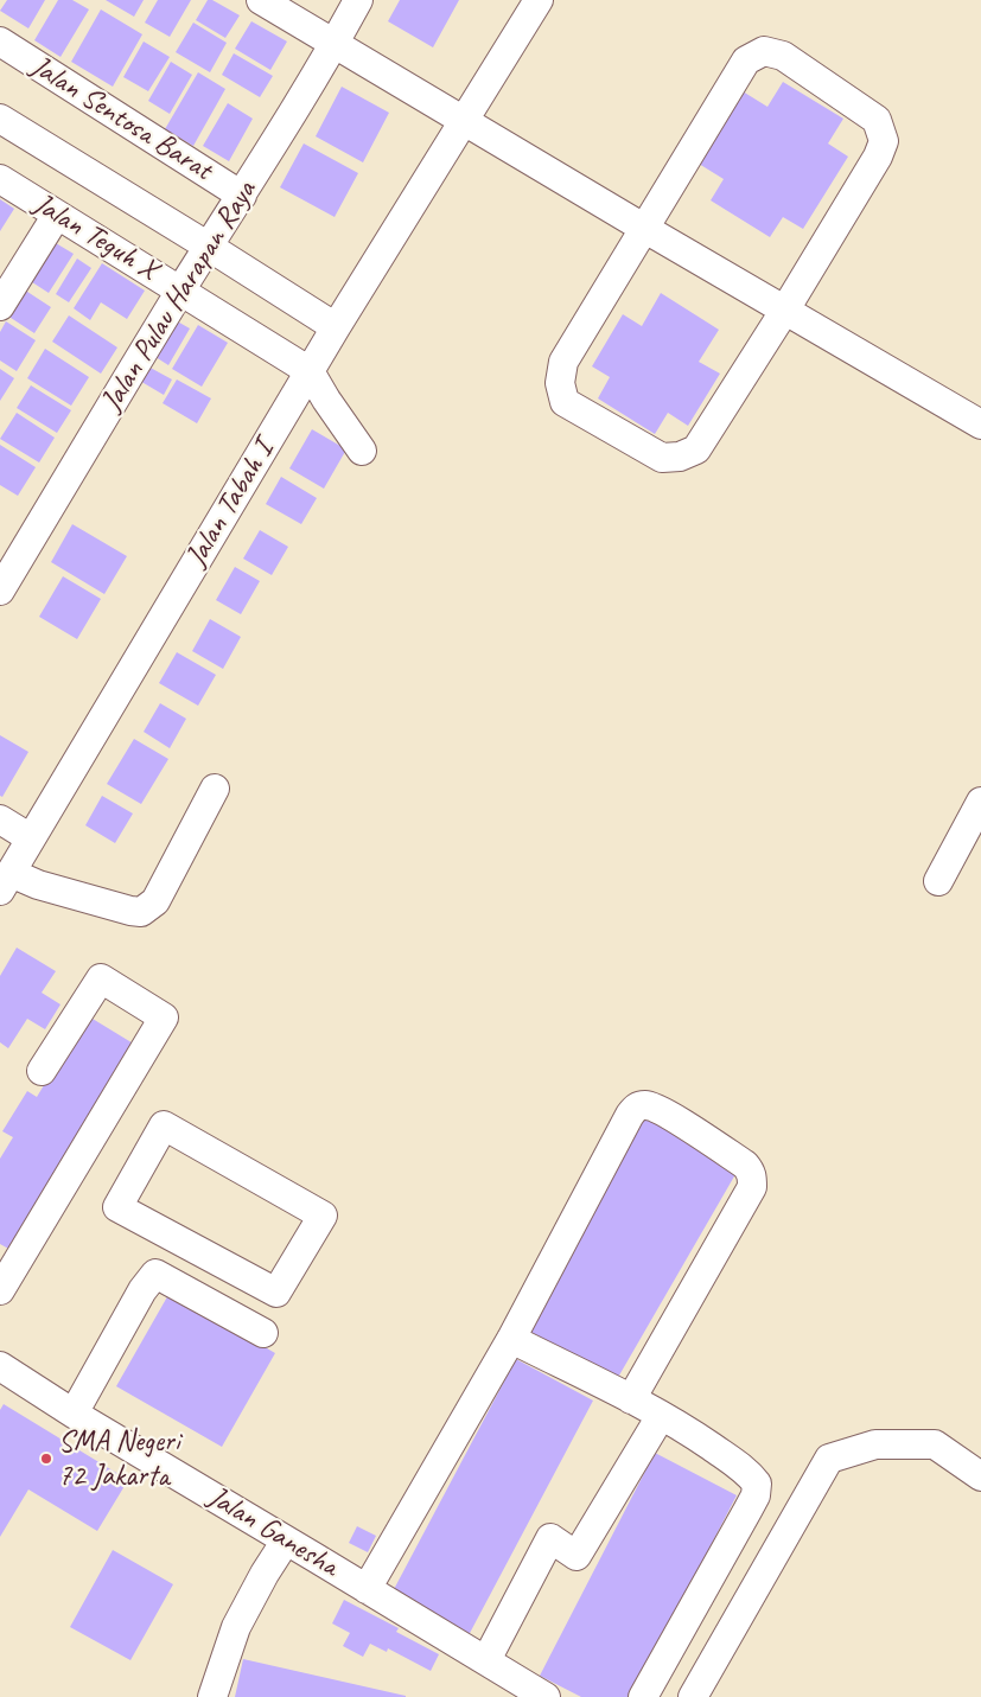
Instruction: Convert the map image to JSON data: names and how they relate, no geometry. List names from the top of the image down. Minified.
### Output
{"streets":{"street":["Jalan Sentosa Barat","Jalan Teguh X","Jalan Pulau Harapan Raya","Jalan Tabah I","Jalan Ganesha"]},"crossings":[["Jalan Sentosa Barat","Jalan Pulau Harapan Raya"],["Jalan Teguh X","Jalan Pulau Harapan Raya"],["Jalan Teguh X","Jalan Tabah I"]],"places":["SMA Negeri 72 Jakarta"]}
